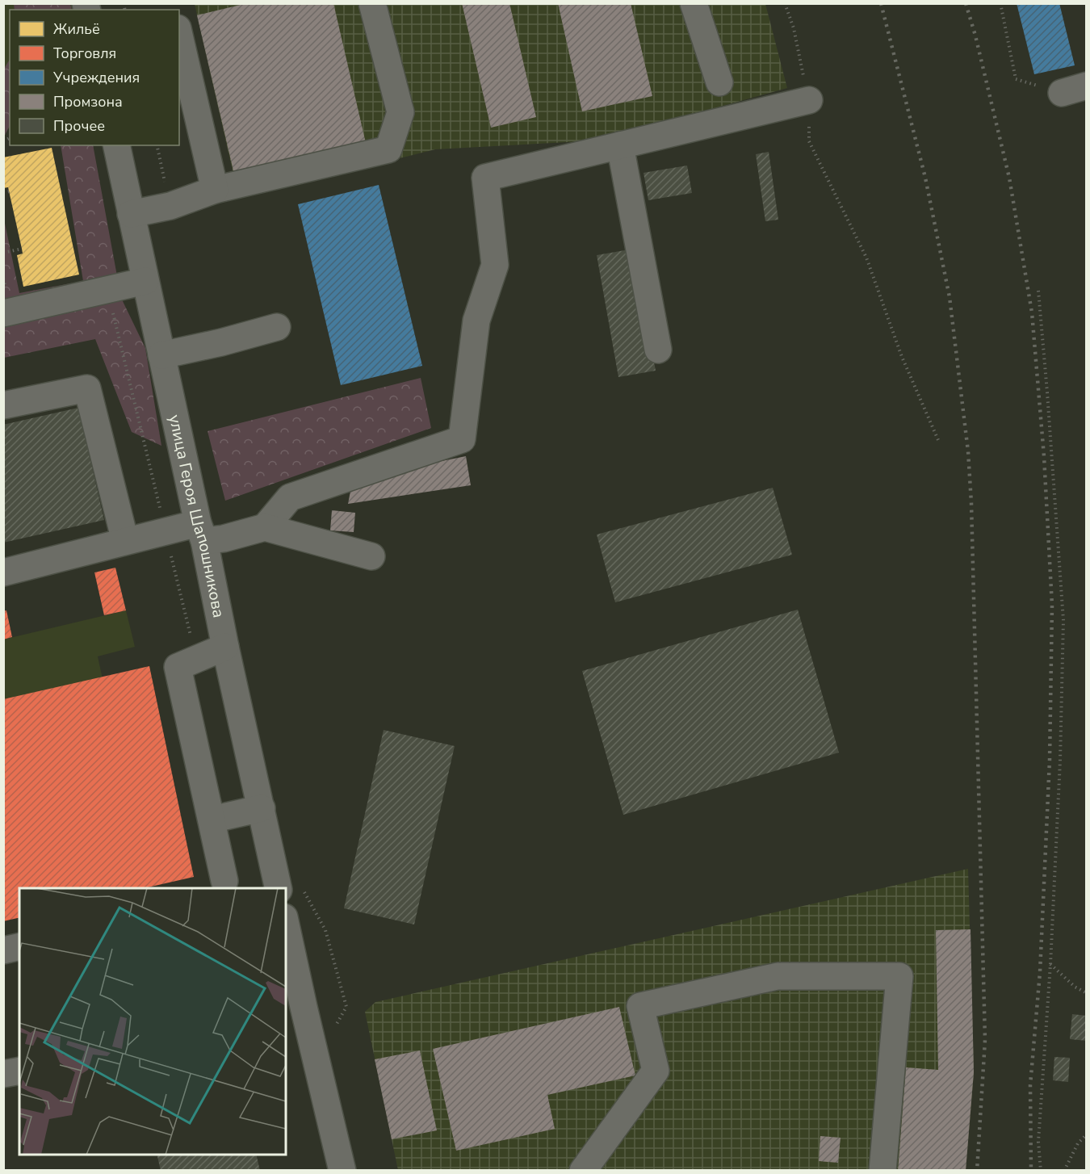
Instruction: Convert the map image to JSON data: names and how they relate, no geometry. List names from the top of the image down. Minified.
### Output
{"streets":{"street":["улица Героя Шапошникова"]},"legend":["Жильё","Торговля","Учреждения","Промзона","Прочее"]}
